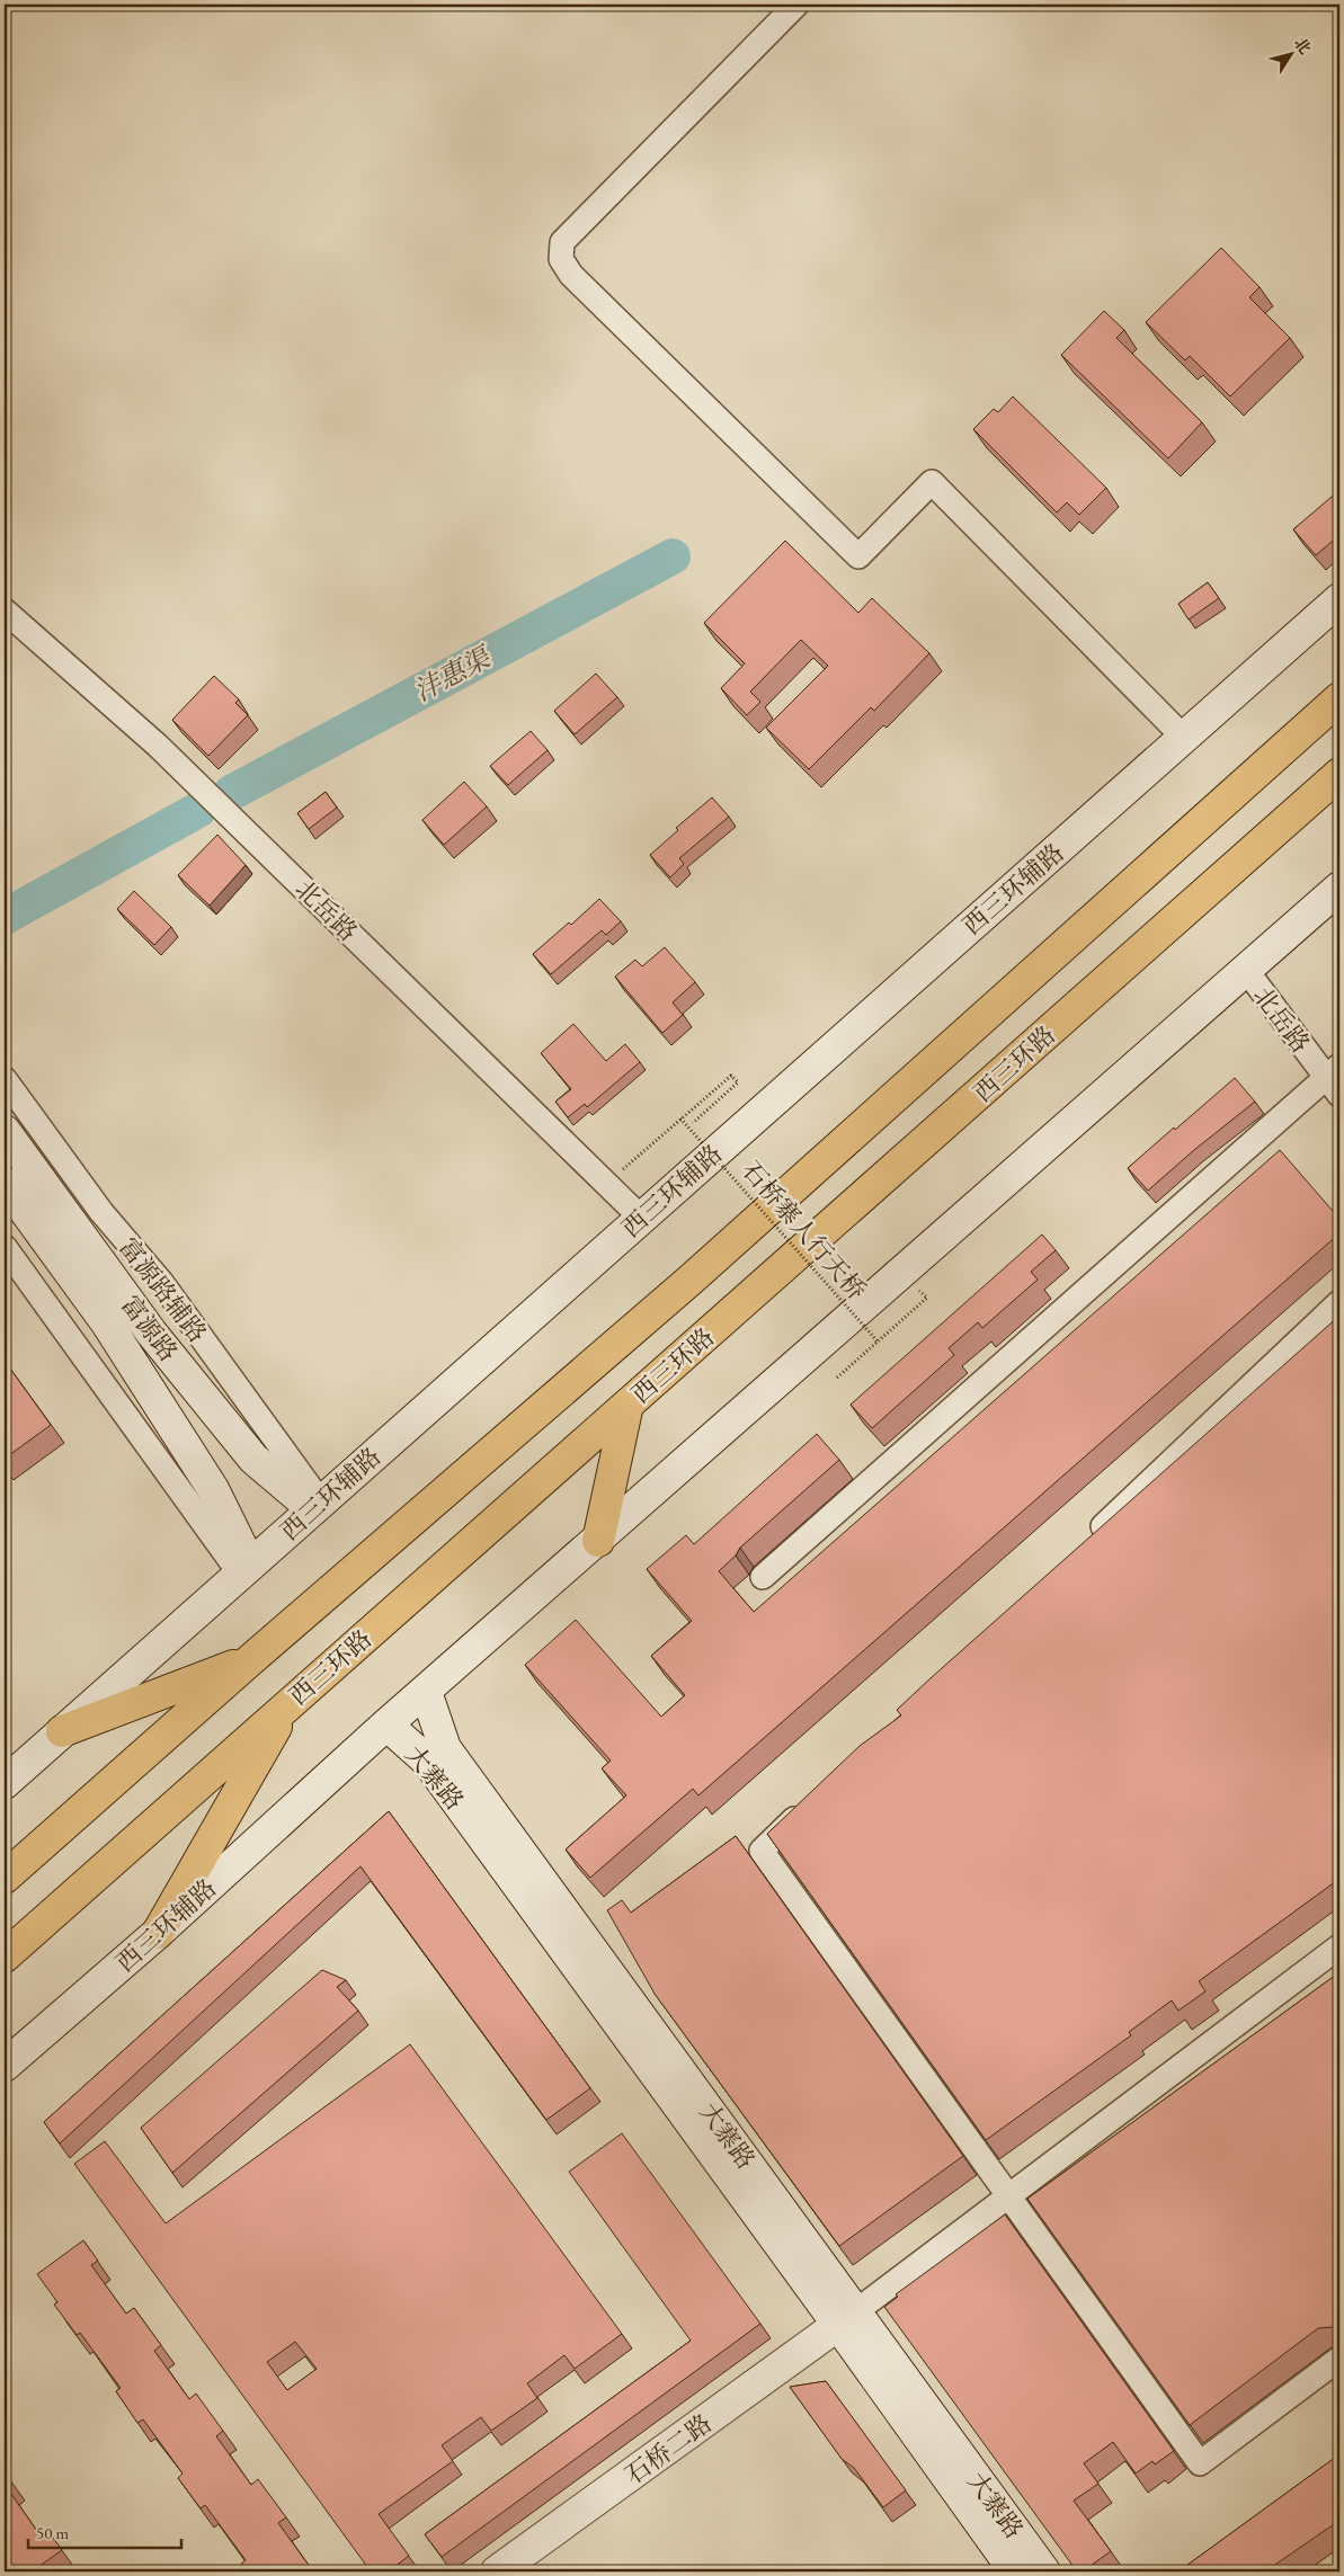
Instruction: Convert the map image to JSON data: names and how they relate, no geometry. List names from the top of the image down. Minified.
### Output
{"streets":{"highway":["西三环路"],"main road":["西三环辅路","富源路","大寨路","石桥二路"],"street":["北岳路","富源路辅路"],"path":["石桥寨人行天桥"]},"crossings":[["西三环辅路","北岳路"],["西三环辅路","富源路辅路"],["西三环辅路","富源路"],["西三环辅路","大寨路"],["富源路辅路","富源路"],["大寨路","石桥二路"]],"water":["沣惠渠"],"scale_bar":"50 m","north":"top right"}
